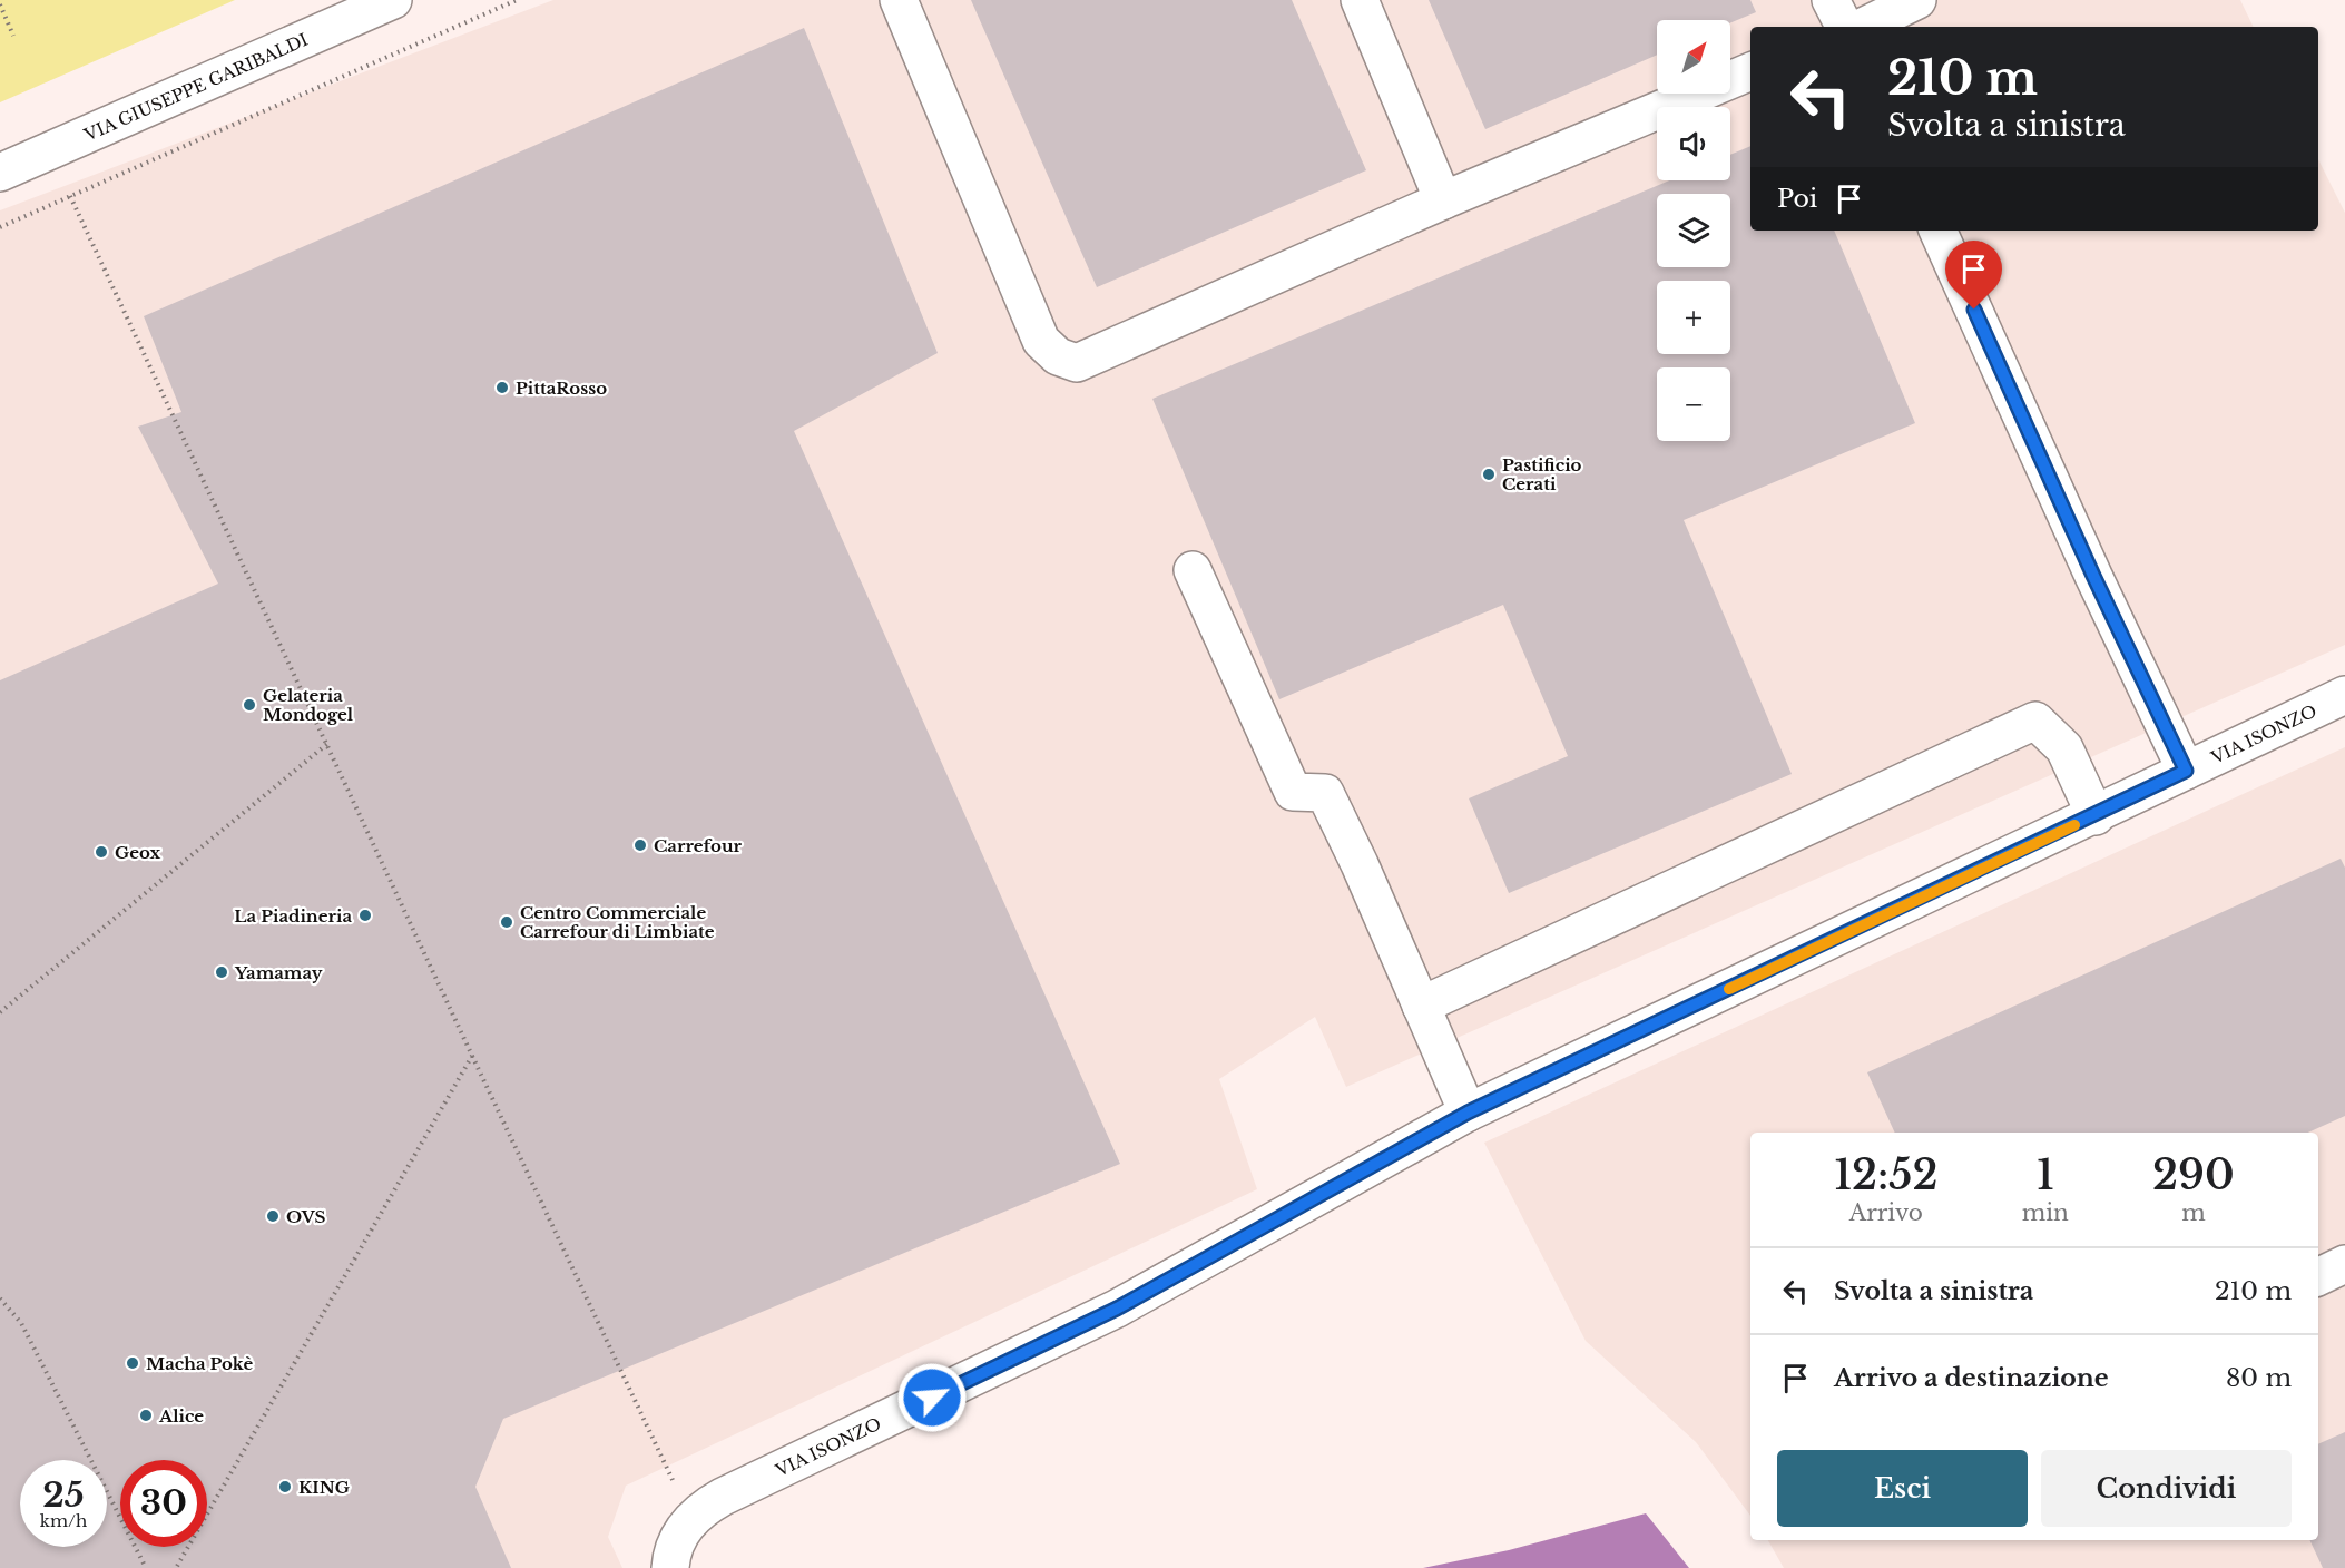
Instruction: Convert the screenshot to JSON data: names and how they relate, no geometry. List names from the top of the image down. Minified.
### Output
{"streets":{"street":["VIA GIUSEPPE GARIBALDI","VIA ISONZO"]},"places":["PittaRosso","Pastificio Cerati","Gelateria Mondogel","Carrefour","Geox","La Piadineria","Centro Commerciale Carrefour di Limbiate","Yamamay","OVS","Macha Pokè","Alice","KING"],"north":"top right","page":{"map_buttons":["+","−"],"turn":["210 m","Svolta a sinistra"],"then":"Poi","eta":["12:52","Arrivo","1","min","290","m"],"list":[{"name":"Svolta a sinistra","value":"210 m"},{"name":"Arrivo a destinazione","value":"80 m"}],"buttons":["Esci","Condividi"],"speed":"25 km/h","limit":"30"}}
